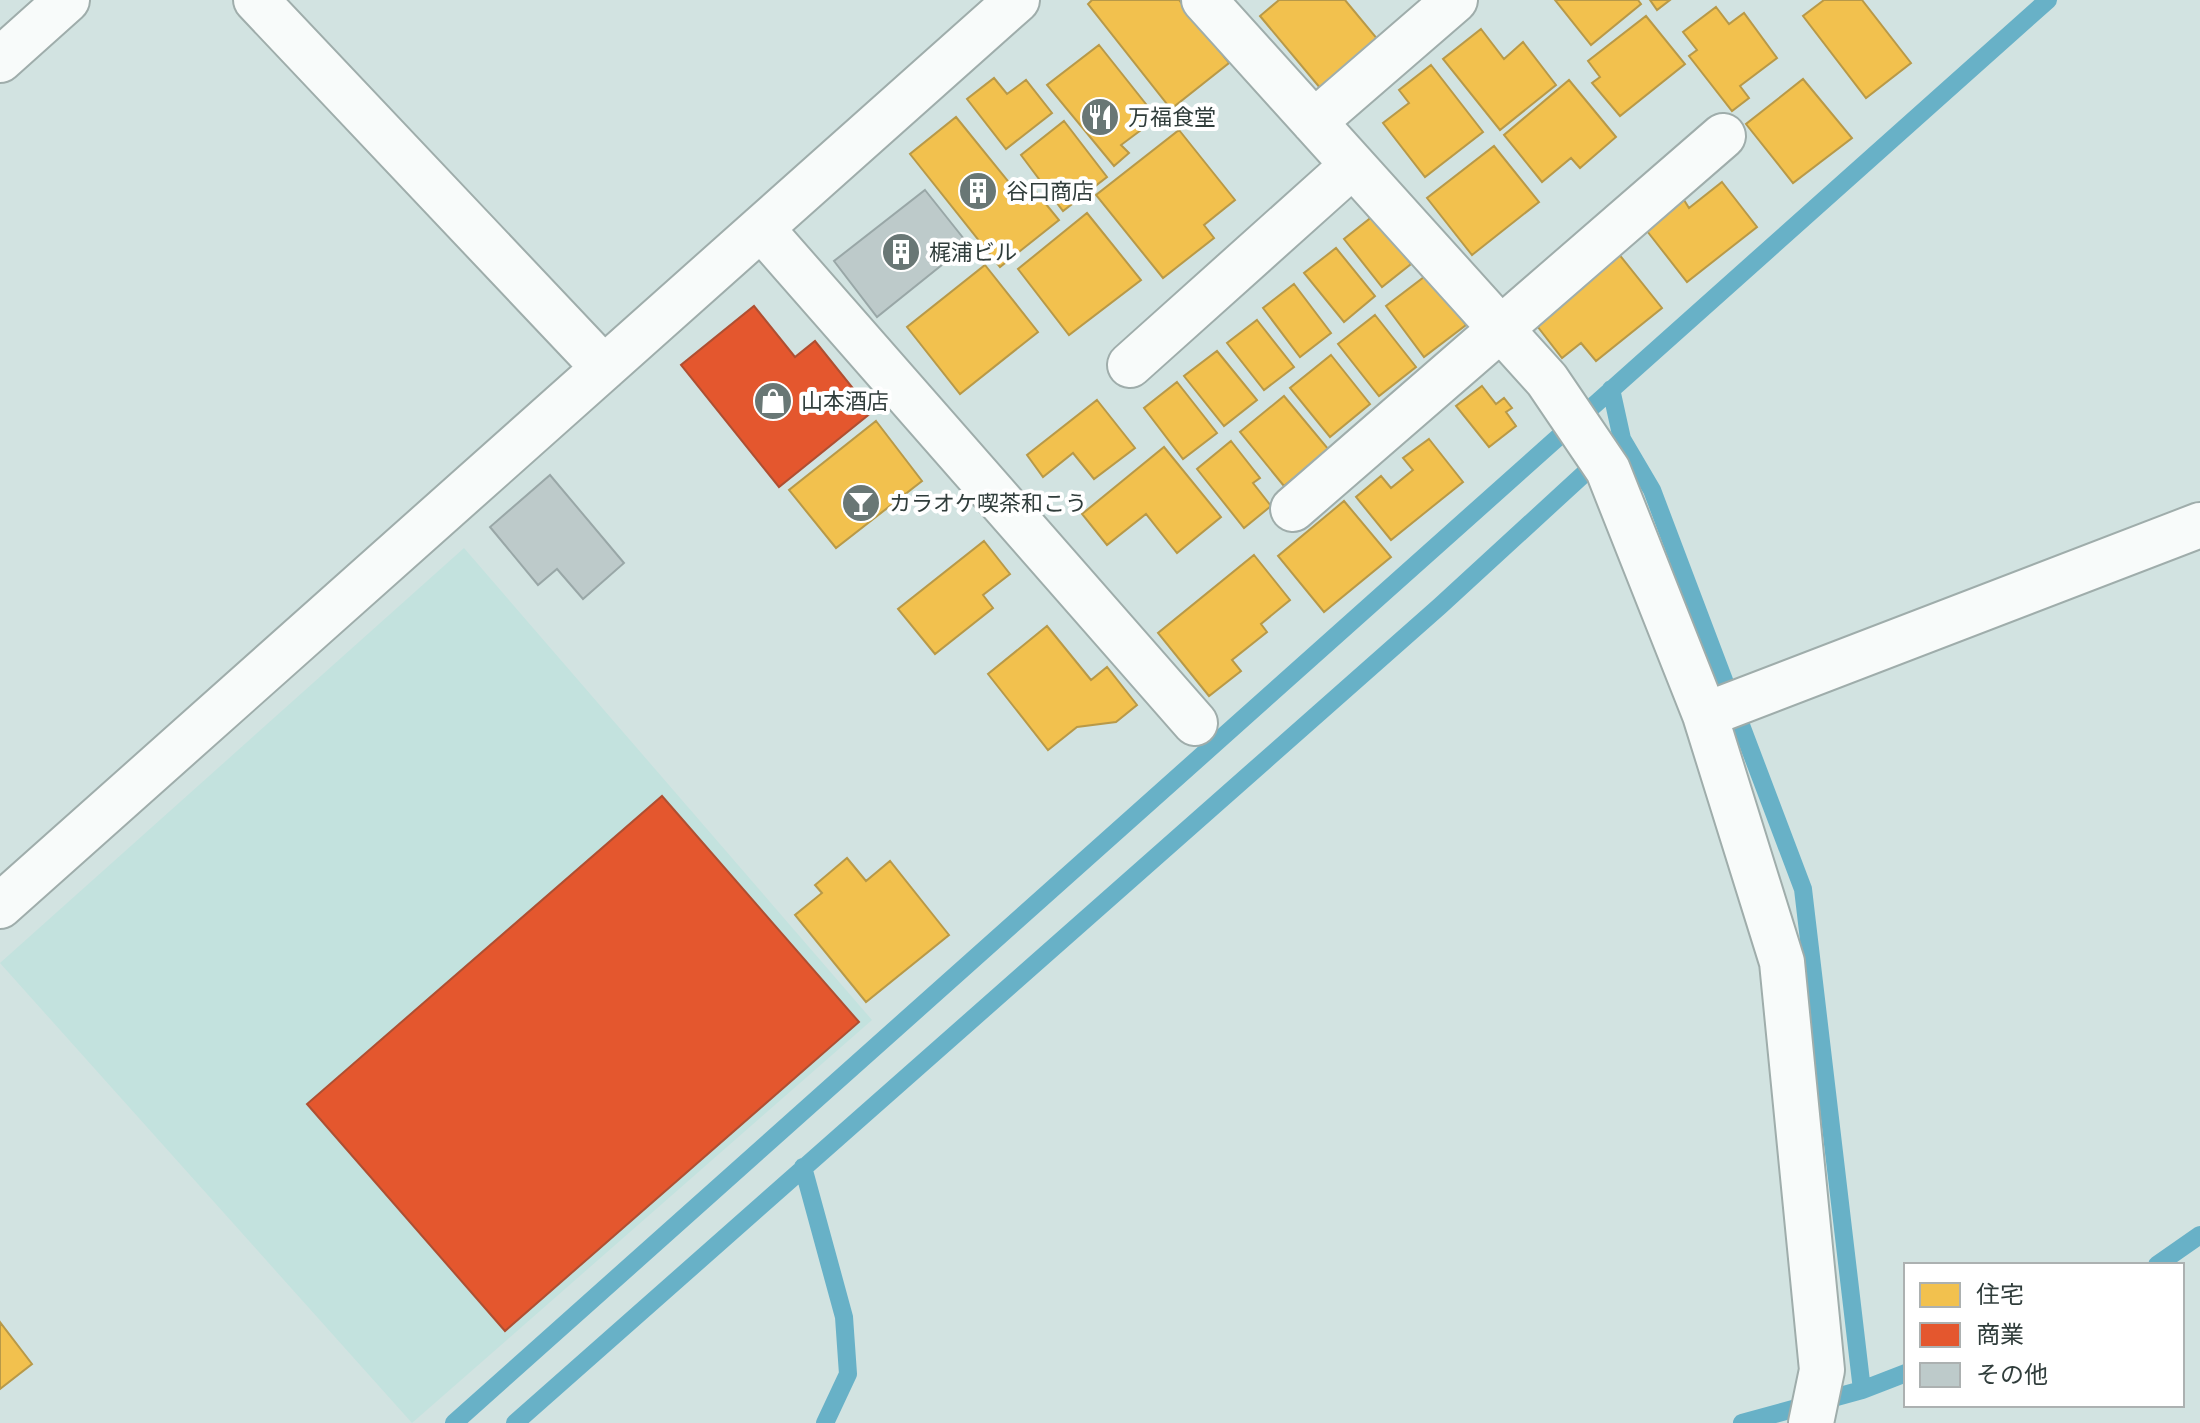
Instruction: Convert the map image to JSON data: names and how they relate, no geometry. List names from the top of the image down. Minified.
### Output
{"places":{"restaurant":["万福食堂"],"building":["谷口商店","梶浦ビル"],"shop":["山本酒店"],"bar":["カラオケ喫茶和こう"]},"legend":["住宅","商業","その他"]}
